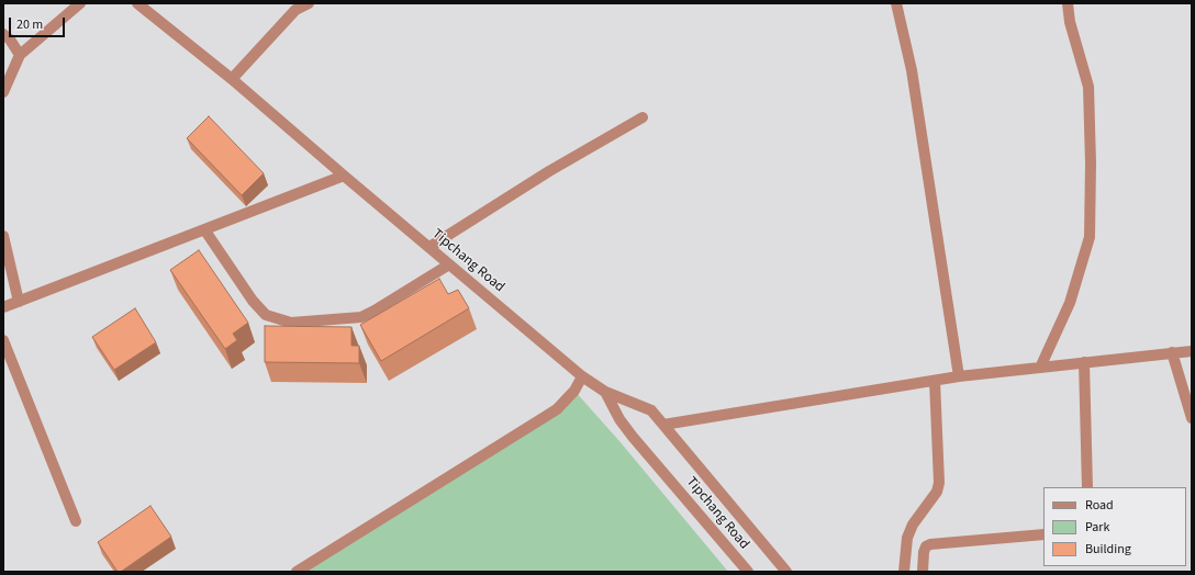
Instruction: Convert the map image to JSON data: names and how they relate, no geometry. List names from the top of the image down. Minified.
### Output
{"streets":{"street":["Tipchang Road"]},"legend":["Road","Park","Building"],"scale_bar":"20 m"}
